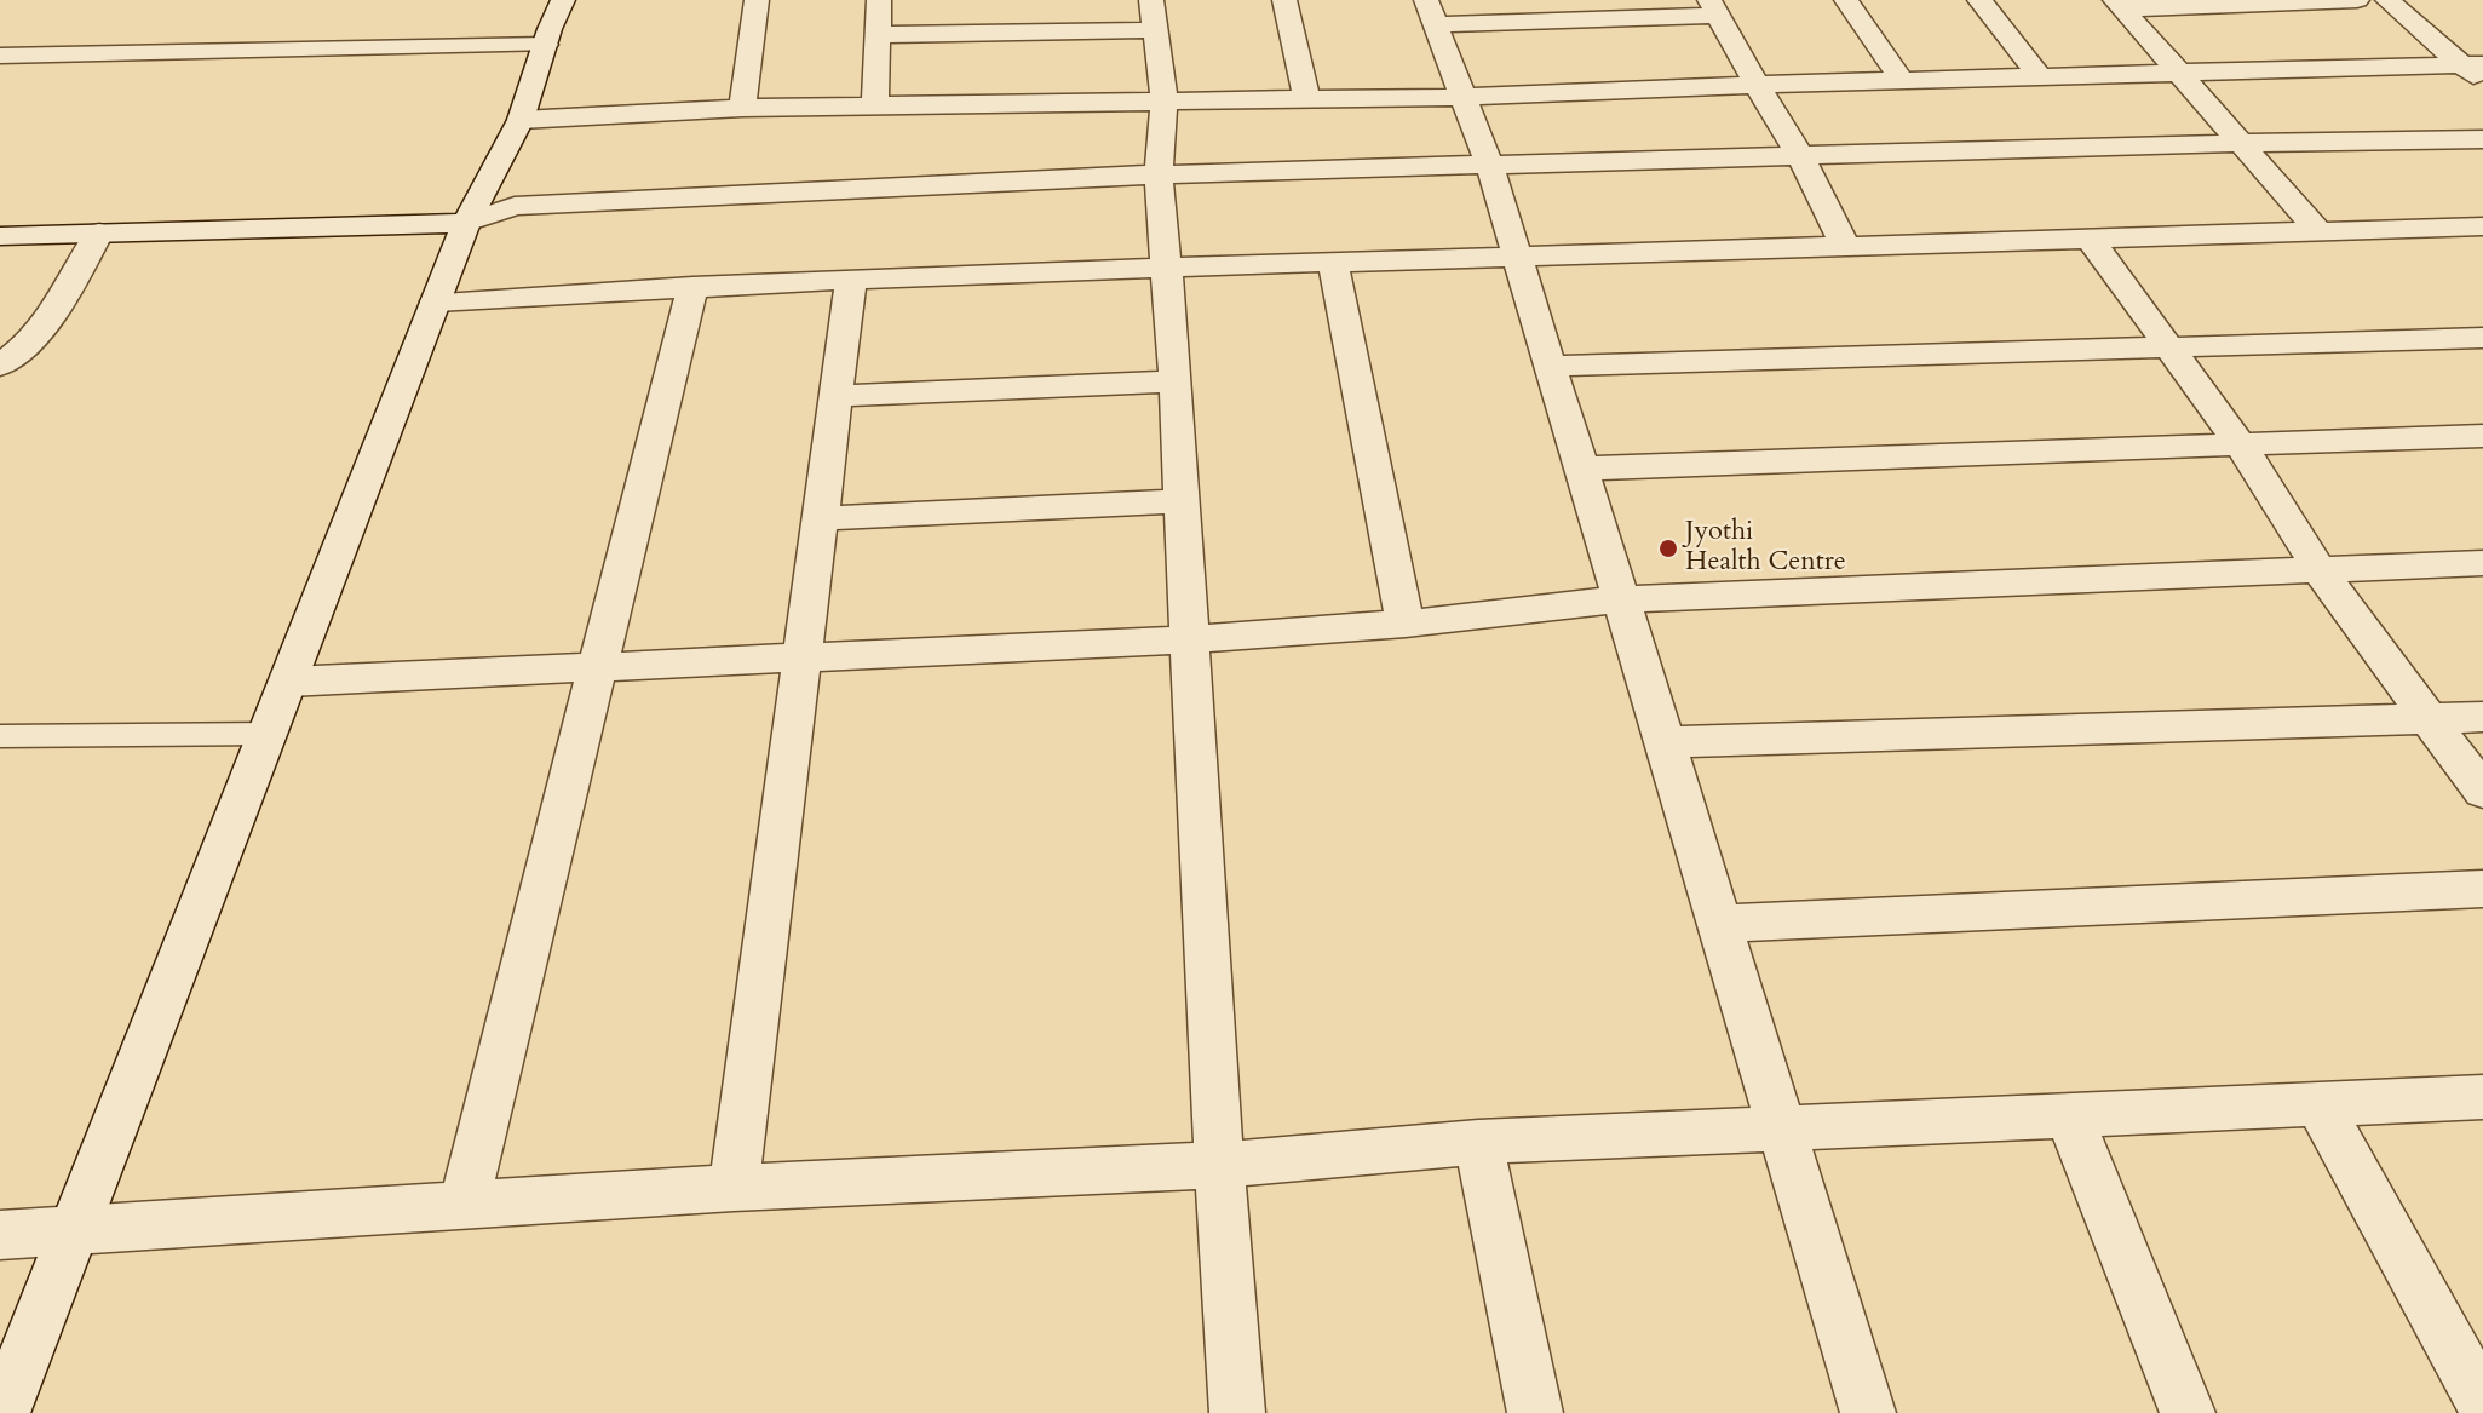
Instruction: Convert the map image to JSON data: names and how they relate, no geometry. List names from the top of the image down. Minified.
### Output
{"places":["Jyothi Health Centre"]}
